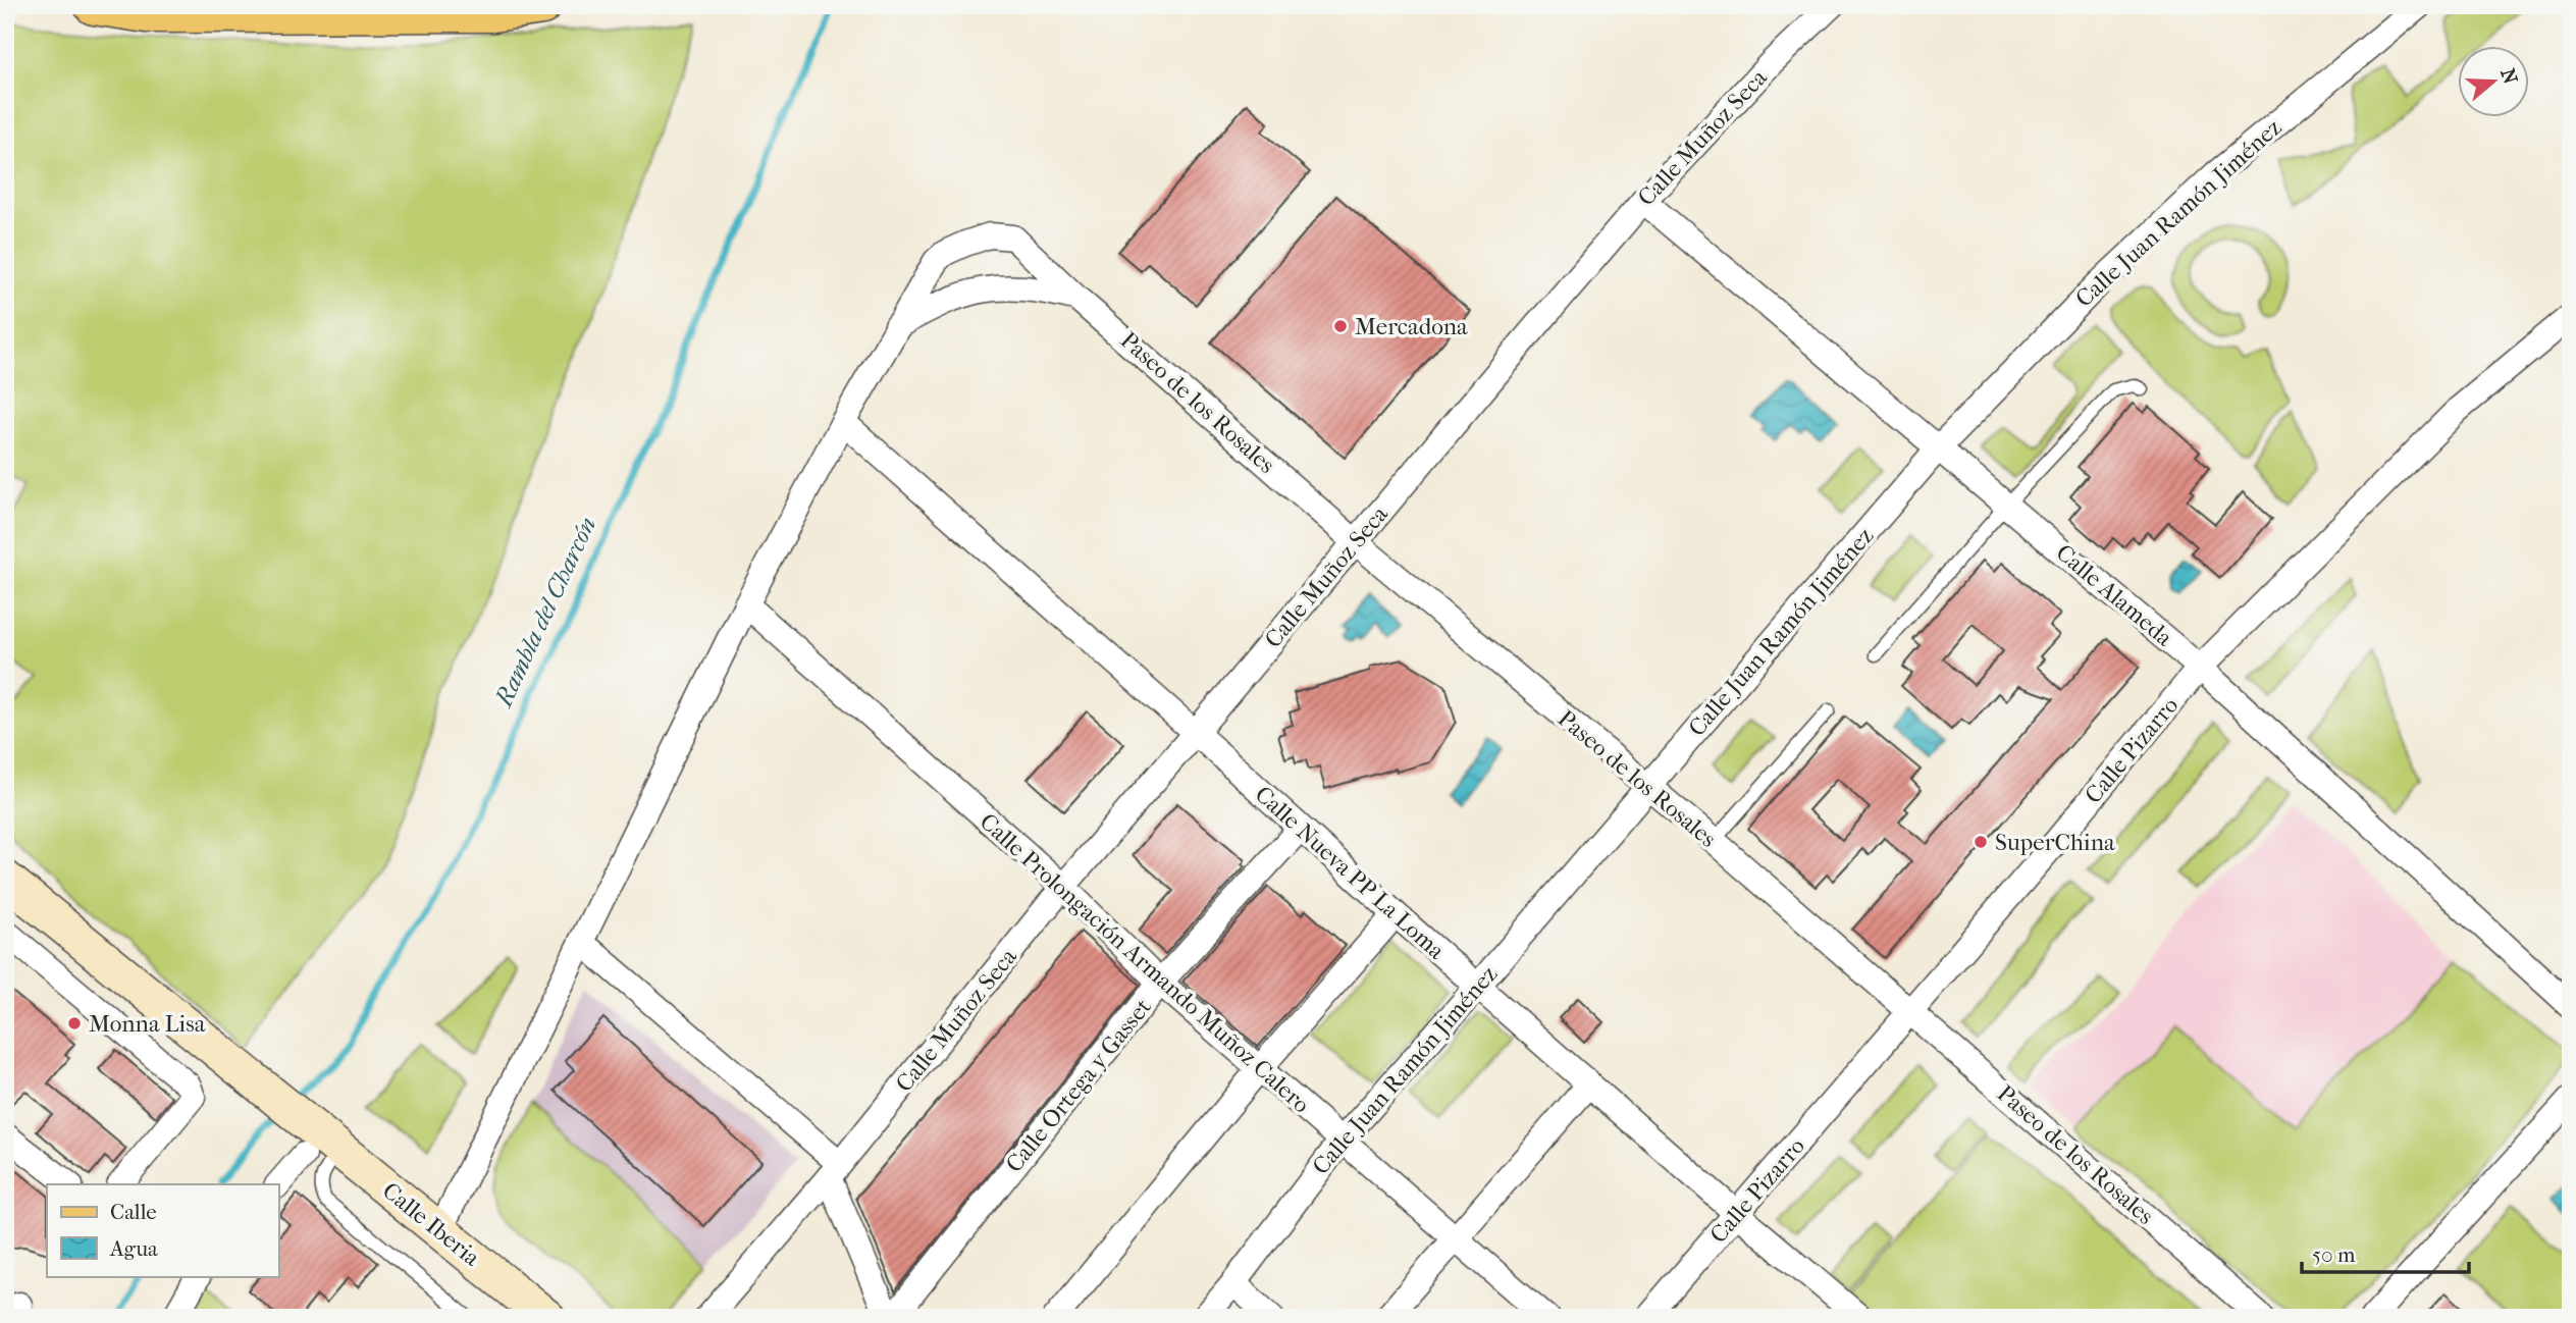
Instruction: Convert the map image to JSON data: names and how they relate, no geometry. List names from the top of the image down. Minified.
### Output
{"streets":{"main road":["Calle Iberia"],"street":["Calle Muñoz Seca","Calle Juan Ramón Jiménez","Paseo de los Rosales","Calle Alameda","Calle Pizarro","Calle Nueva PP La Loma","Calle Prolongación Armando Muñoz Calero","Calle Ortega y Gasset"]},"crossings":[["Calle Muñoz Seca","Paseo de los Rosales"],["Calle Muñoz Seca","Calle Alameda"],["Calle Muñoz Seca","Calle Nueva PP La Loma"],["Calle Muñoz Seca","Calle Prolongación Armando Muñoz Calero"],["Calle Juan Ramón Jiménez","Paseo de los Rosales"],["Calle Juan Ramón Jiménez","Calle Alameda"],["Calle Juan Ramón Jiménez","Calle Nueva PP La Loma"],["Calle Juan Ramón Jiménez","Calle Prolongación Armando Muñoz Calero"],["Paseo de los Rosales","Calle Pizarro"],["Calle Alameda","Calle Pizarro"],["Calle Pizarro","Calle Nueva PP La Loma"],["Calle Nueva PP La Loma","Calle Ortega y Gasset"],["Calle Prolongación Armando Muñoz Calero","Calle Ortega y Gasset"]],"water":["Rambla del Charcón"],"places":["Mercadona","SuperChina","Monna Lisa"],"legend":["Calle","Agua"],"scale_bar":"50 m","north":"right"}
